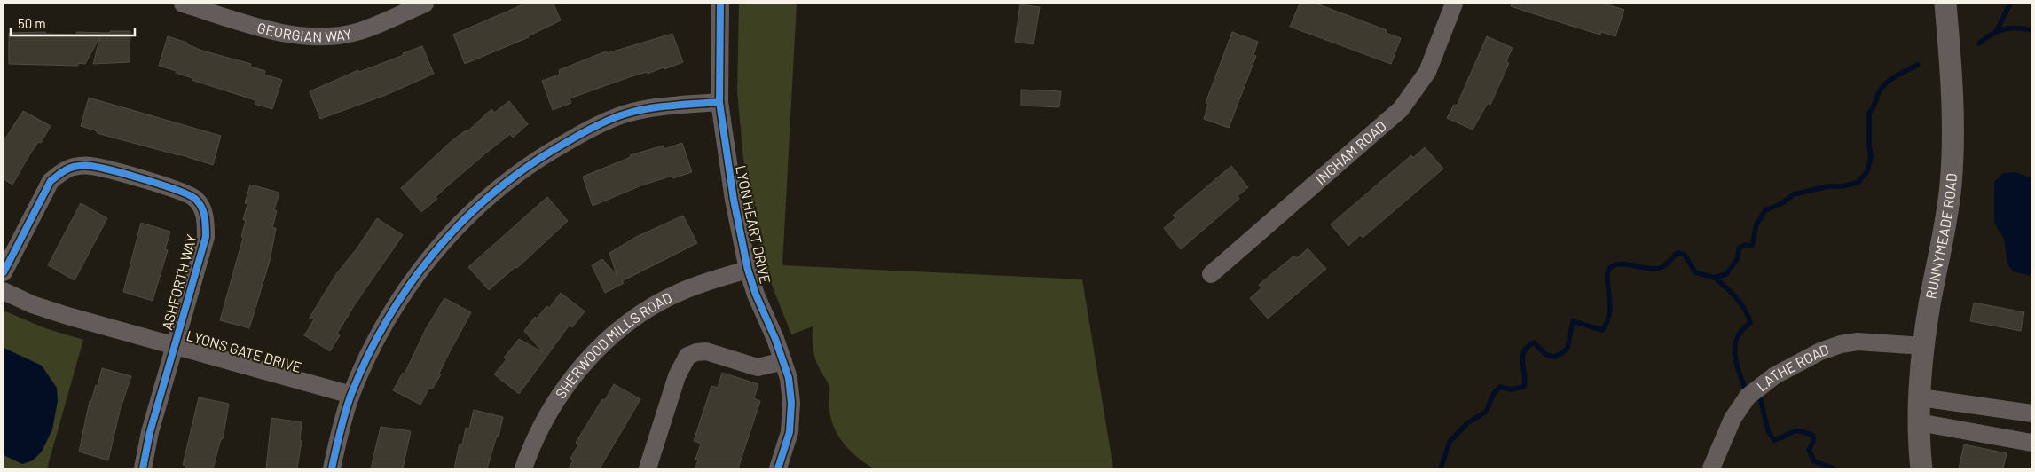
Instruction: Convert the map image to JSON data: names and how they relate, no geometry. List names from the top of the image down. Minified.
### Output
{"streets":{"street":["GEORGIAN WAY","INGHAM ROAD","LYON HEART DRIVE","RUNNYMEADE ROAD","ASHFORTH WAY","SHERWOOD MILLS ROAD","LYONS GATE DRIVE","LATHE ROAD"]},"crossings":[["LYON HEART DRIVE","SHERWOOD MILLS ROAD"],["RUNNYMEADE ROAD","LATHE ROAD"],["ASHFORTH WAY","LYONS GATE DRIVE"]],"scale_bar":"50 m"}
